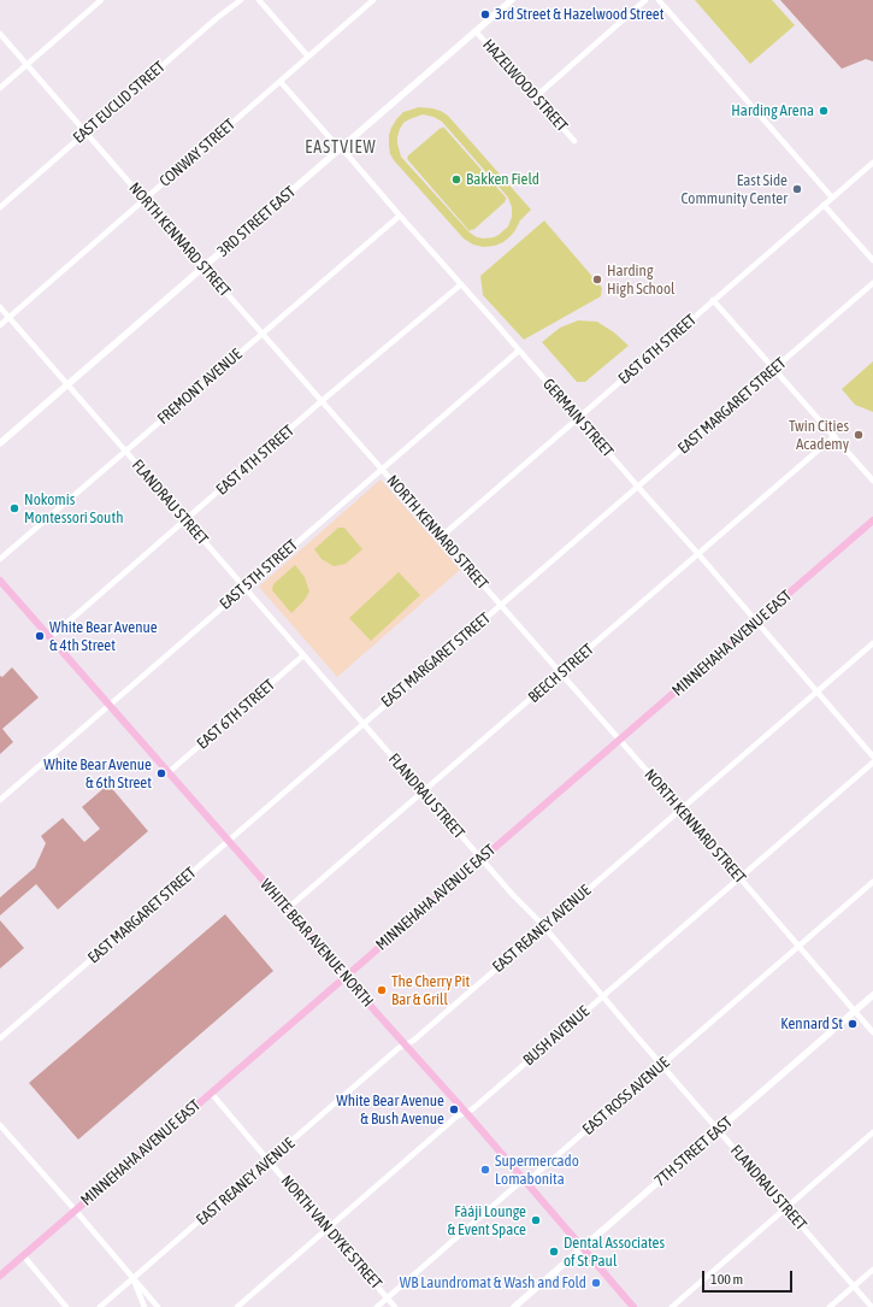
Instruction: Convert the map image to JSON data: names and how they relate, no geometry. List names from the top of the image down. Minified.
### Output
{"streets":{"main road":["MINNEHAHA AVENUE EAST","WHITE BEAR AVENUE NORTH"],"street":["HAZELWOOD STREET","EAST EUCLID STREET","CONWAY STREET","3RD STREET EAST","NORTH KENNARD STREET","EAST 6TH STREET","FREMONT AVENUE","EAST MARGARET STREET","GERMAIN STREET","EAST 4TH STREET","FLANDRAU STREET","EAST 5TH STREET","BEECH STREET","EAST REANEY AVENUE","BUSH AVENUE","EAST ROSS AVENUE","7TH STREET EAST","NORTH VAN DYKE STREET"]},"crossings":[["HAZELWOOD STREET","3RD STREET EAST"],["EAST EUCLID STREET","NORTH KENNARD STREET"],["CONWAY STREET","NORTH KENNARD STREET"],["CONWAY STREET","GERMAIN STREET"],["CONWAY STREET","FLANDRAU STREET"],["3RD STREET EAST","NORTH KENNARD STREET"],["3RD STREET EAST","GERMAIN STREET"],["3RD STREET EAST","FLANDRAU STREET"],["NORTH KENNARD STREET","EAST 6TH STREET"],["NORTH KENNARD STREET","FREMONT AVENUE"],["NORTH KENNARD STREET","EAST MARGARET STREET"],["NORTH KENNARD STREET","EAST 4TH STREET"],["NORTH KENNARD STREET","EAST 5TH STREET"],["NORTH KENNARD STREET","MINNEHAHA AVENUE EAST"],["NORTH KENNARD STREET","BEECH STREET"],["NORTH KENNARD STREET","EAST REANEY AVENUE"],["NORTH KENNARD STREET","BUSH AVENUE"],["NORTH KENNARD STREET","EAST ROSS AVENUE"],["NORTH KENNARD STREET","7TH STREET EAST"],["EAST 6TH STREET","GERMAIN STREET"],["EAST 6TH STREET","FLANDRAU STREET"],["EAST 6TH STREET","WHITE BEAR AVENUE NORTH"],["FREMONT AVENUE","GERMAIN STREET"],["FREMONT AVENUE","FLANDRAU STREET"],["EAST MARGARET STREET","GERMAIN STREET"],["EAST MARGARET STREET","FLANDRAU STREET"],["EAST MARGARET STREET","WHITE BEAR AVENUE NORTH"],["GERMAIN STREET","EAST 4TH STREET"],["GERMAIN STREET","EAST 5TH STREET"],["GERMAIN STREET","MINNEHAHA AVENUE EAST"],["GERMAIN STREET","BEECH STREET"],["GERMAIN STREET","EAST REANEY AVENUE"],["EAST 4TH STREET","FLANDRAU STREET"],["EAST 4TH STREET","WHITE BEAR AVENUE NORTH"],["FLANDRAU STREET","EAST 5TH STREET"],["FLANDRAU STREET","MINNEHAHA AVENUE EAST"],["FLANDRAU STREET","BEECH STREET"],["FLANDRAU STREET","EAST REANEY AVENUE"],["FLANDRAU STREET","BUSH AVENUE"],["FLANDRAU STREET","EAST ROSS AVENUE"],["FLANDRAU STREET","7TH STREET EAST"],["EAST 5TH STREET","WHITE BEAR AVENUE NORTH"],["MINNEHAHA AVENUE EAST","WHITE BEAR AVENUE NORTH"],["MINNEHAHA AVENUE EAST","NORTH VAN DYKE STREET"],["BEECH STREET","WHITE BEAR AVENUE NORTH"],["EAST REANEY AVENUE","WHITE BEAR AVENUE NORTH"],["EAST REANEY AVENUE","NORTH VAN DYKE STREET"],["WHITE BEAR AVENUE NORTH","BUSH AVENUE"],["WHITE BEAR AVENUE NORTH","EAST ROSS AVENUE"],["WHITE BEAR AVENUE NORTH","7TH STREET EAST"],["BUSH AVENUE","NORTH VAN DYKE STREET"],["EAST ROSS AVENUE","NORTH VAN DYKE STREET"]],"districts":["EASTVIEW"],"places":["3rd Street & Hazelwood Street","Harding Arena","Bakken Field","East Side Community Center","Harding High School","Twin Cities Academy","Nokomis Montessori South","White Bear Avenue & 4th Street","White Bear Avenue & 6th Street","The Cherry Pit Bar & Grill","Kennard St","White Bear Avenue & Bush Avenue","Supermercado Lomabonita","Fàájì Lounge & Event Space","Dental Associates of St Paul","WB Laundromat & Wash and Fold"],"scale_bar":"100 m"}
